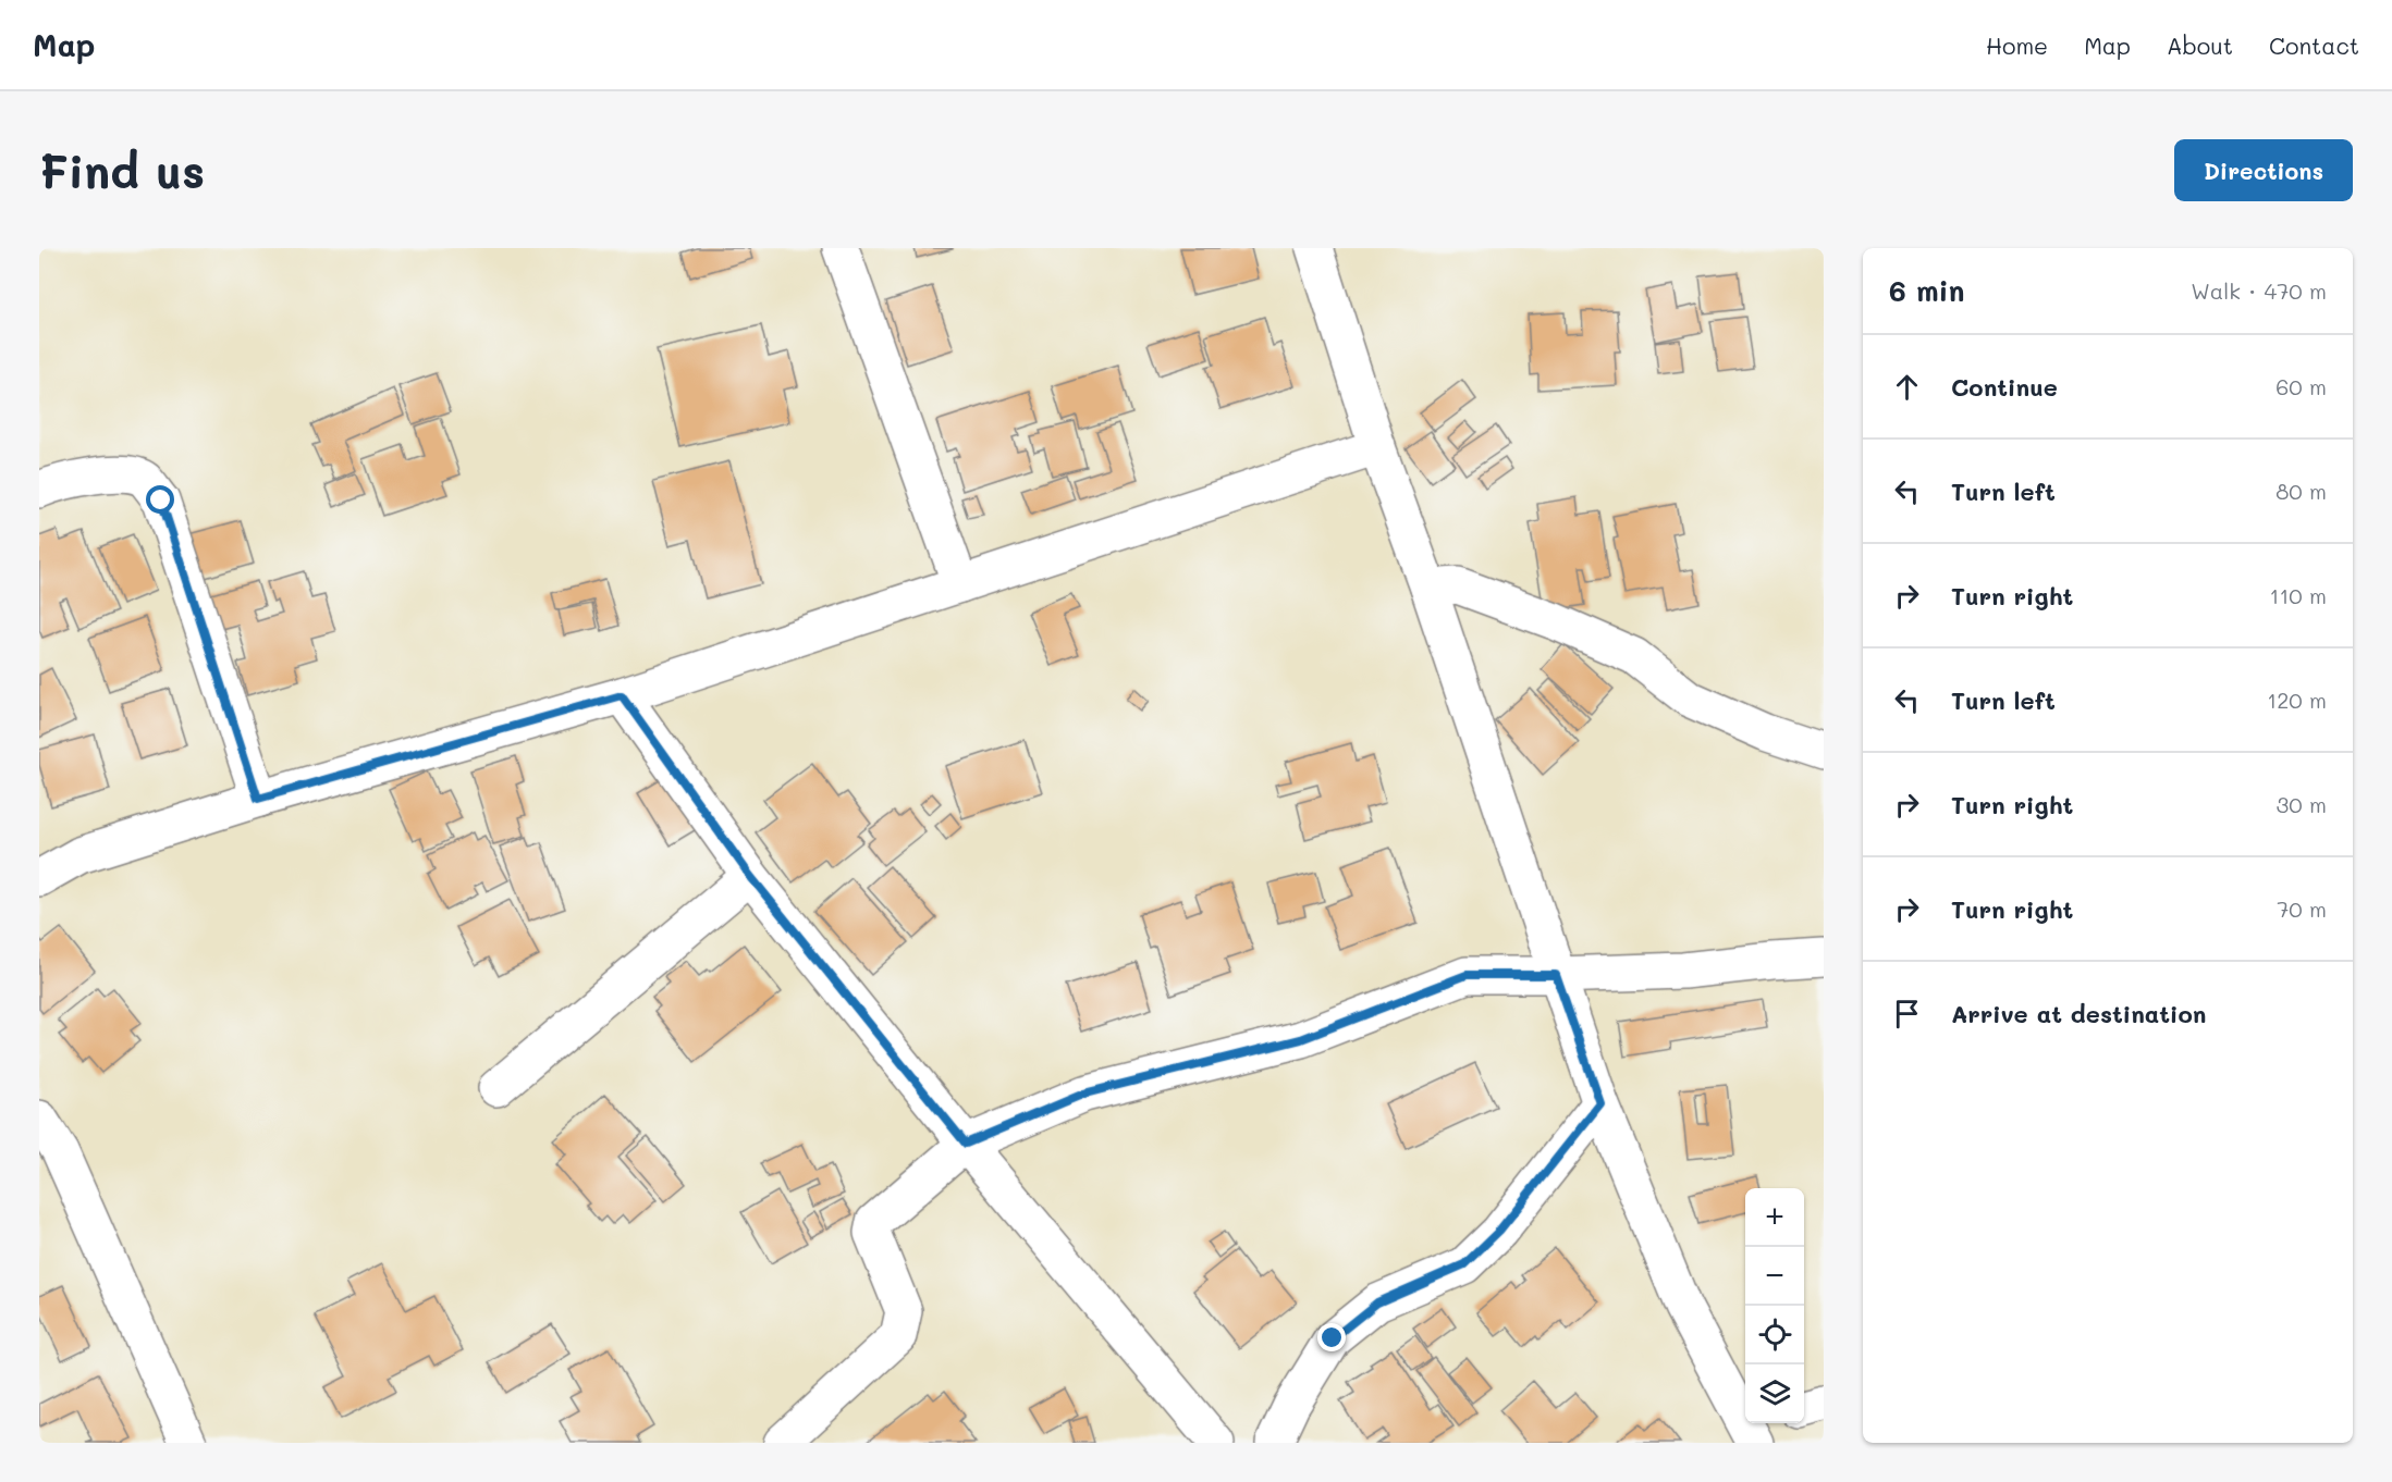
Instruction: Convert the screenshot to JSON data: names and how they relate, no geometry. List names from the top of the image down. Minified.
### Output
{"page":{"header":"Map","nav":["Home","Map","About","Contact"],"buttons":"Directions","title":"Find us","heading":["6 min","Walk · 470 m"],"list":[["Continue","60 m"],["Turn left","80 m"],["Turn right","110 m"],["Turn left","120 m"],["Turn right","30 m"],["Turn right","70 m"],"Arrive at destination"],"map_buttons":["+","−"]}}
